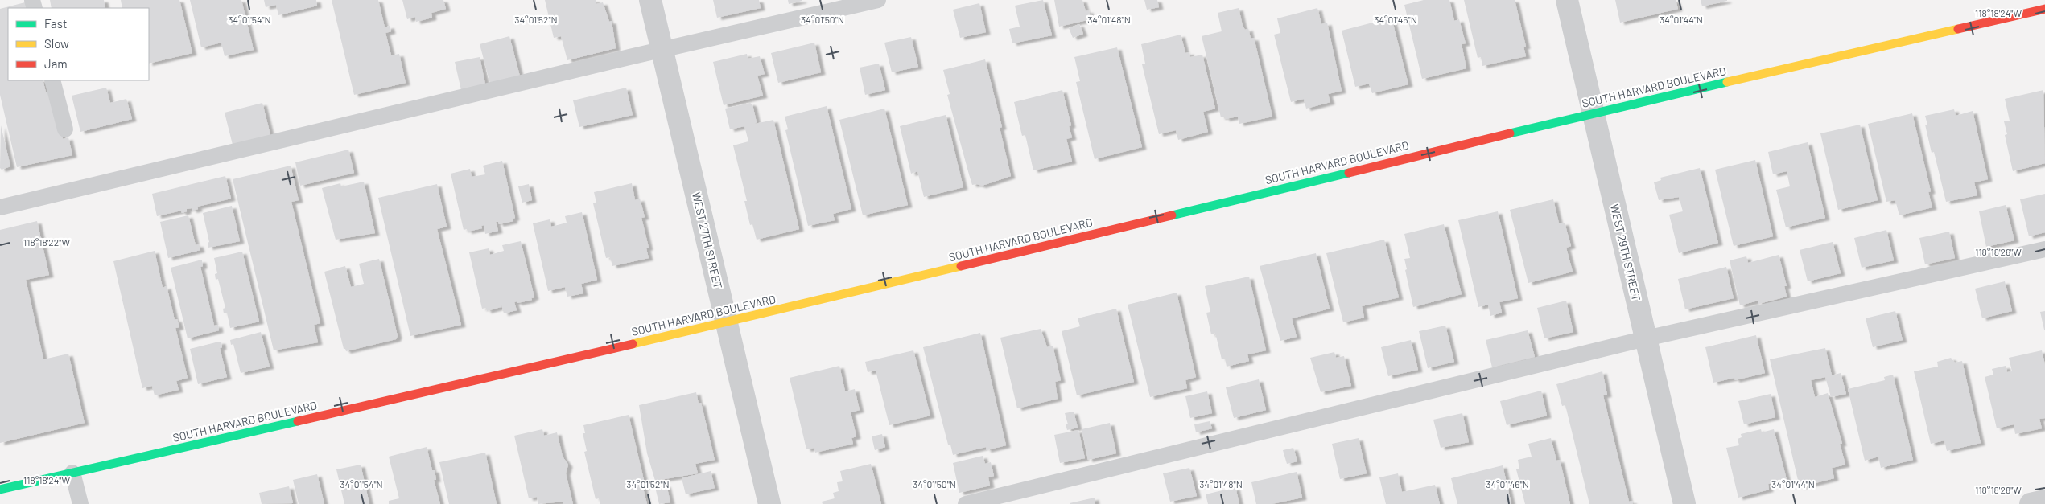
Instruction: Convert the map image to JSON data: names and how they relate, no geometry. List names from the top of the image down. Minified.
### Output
{"streets":{"street":["SOUTH HARVARD BOULEVARD","WEST 27TH STREET","WEST 29TH STREET"]},"crossings":[["SOUTH HARVARD BOULEVARD","WEST 27TH STREET"],["SOUTH HARVARD BOULEVARD","WEST 29TH STREET"]],"legend":["Fast","Slow","Jam"],"coordinates":["118°18'24\"W","34°01'54\"N","34°01'52\"N","34°01'50\"N","34°01'48\"N","34°01'46\"N","34°01'44\"N","118°18'22\"W","118°18'26\"W","118°18'28\"W"]}
